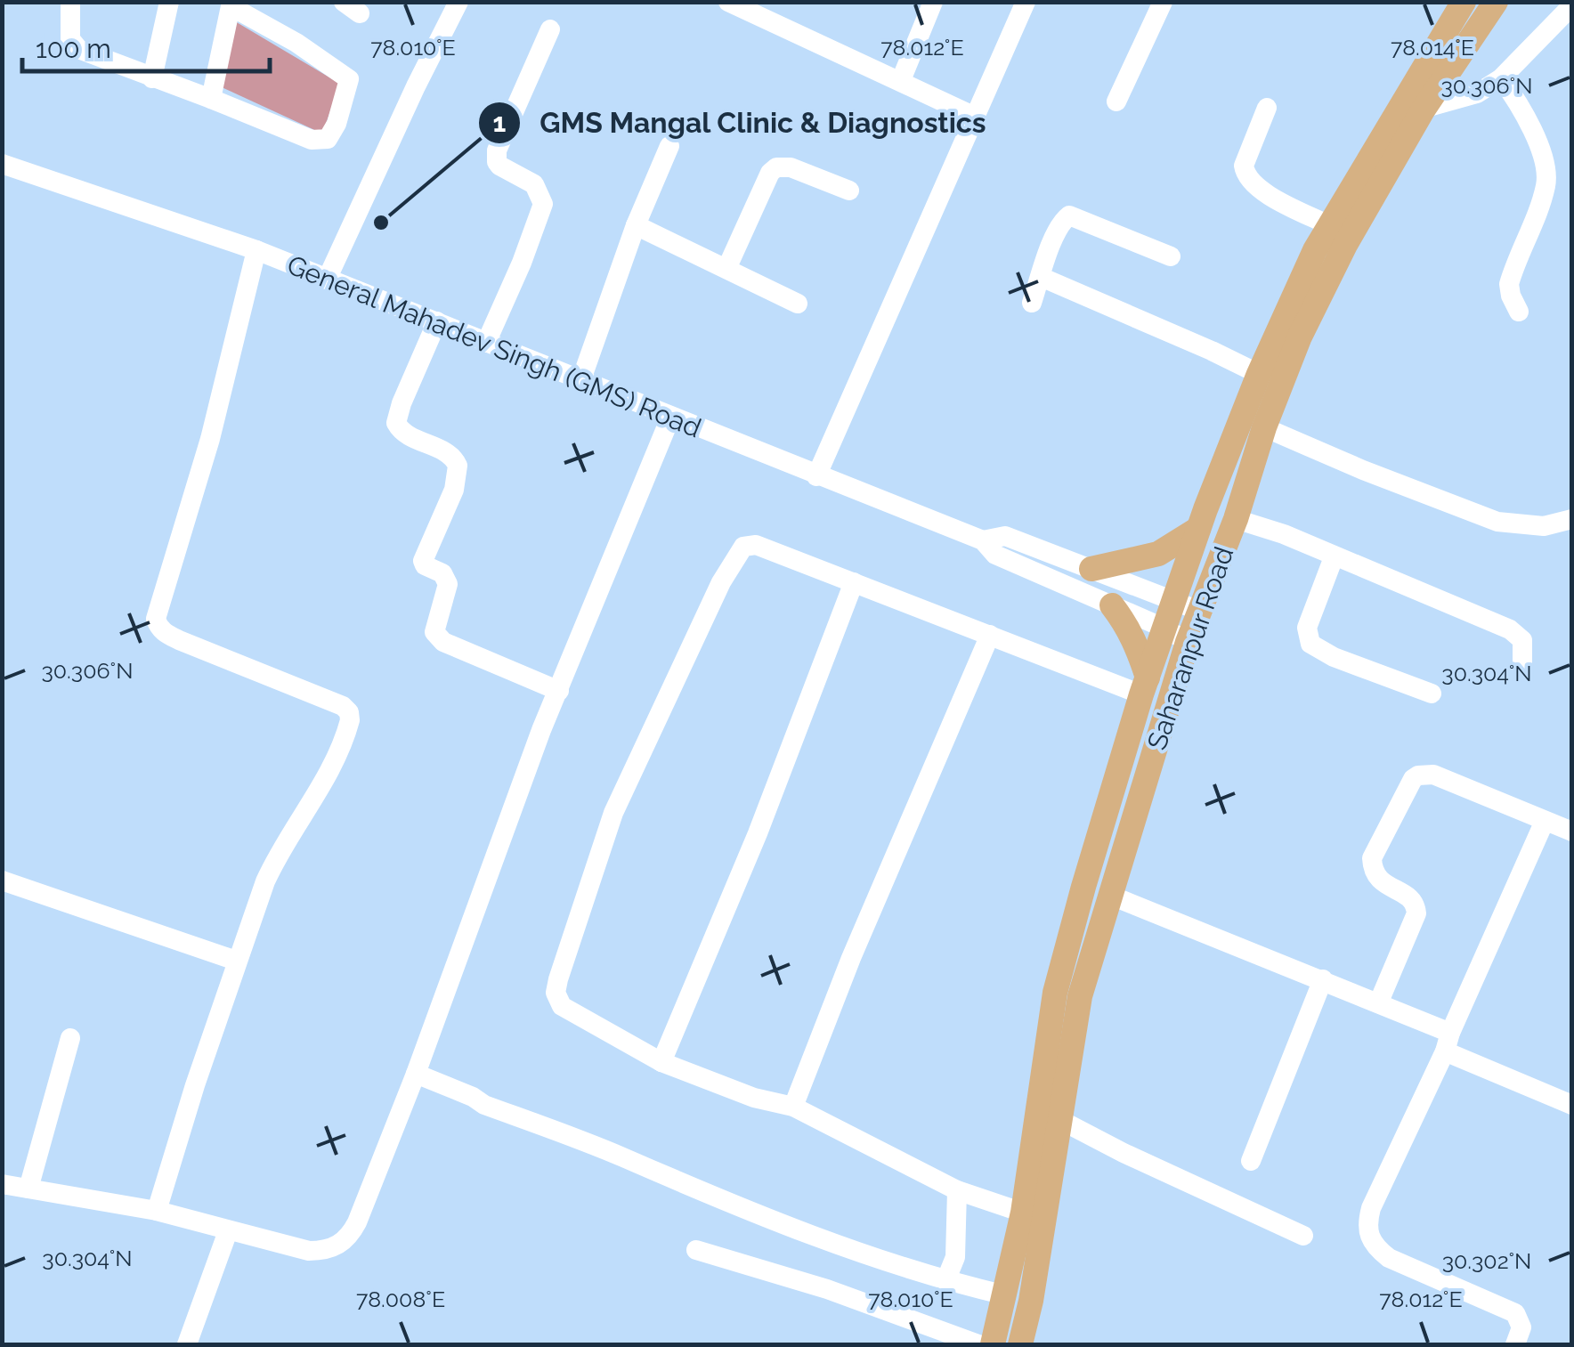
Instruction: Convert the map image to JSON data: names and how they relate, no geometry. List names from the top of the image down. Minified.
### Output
{"streets":{"main road":["Saharanpur Road"],"street":["General Mahadev Singh (GMS) Road"]},"crossings":[["General Mahadev Singh (GMS) Road","Saharanpur Road"]],"places":["GMS Mangal Clinic & Diagnostics"],"scale_bar":"100 m","coordinates":["78.010°E","78.012°E","78.014°E","30.306°N","30.304°N","30.302°N","78.008°E"]}
